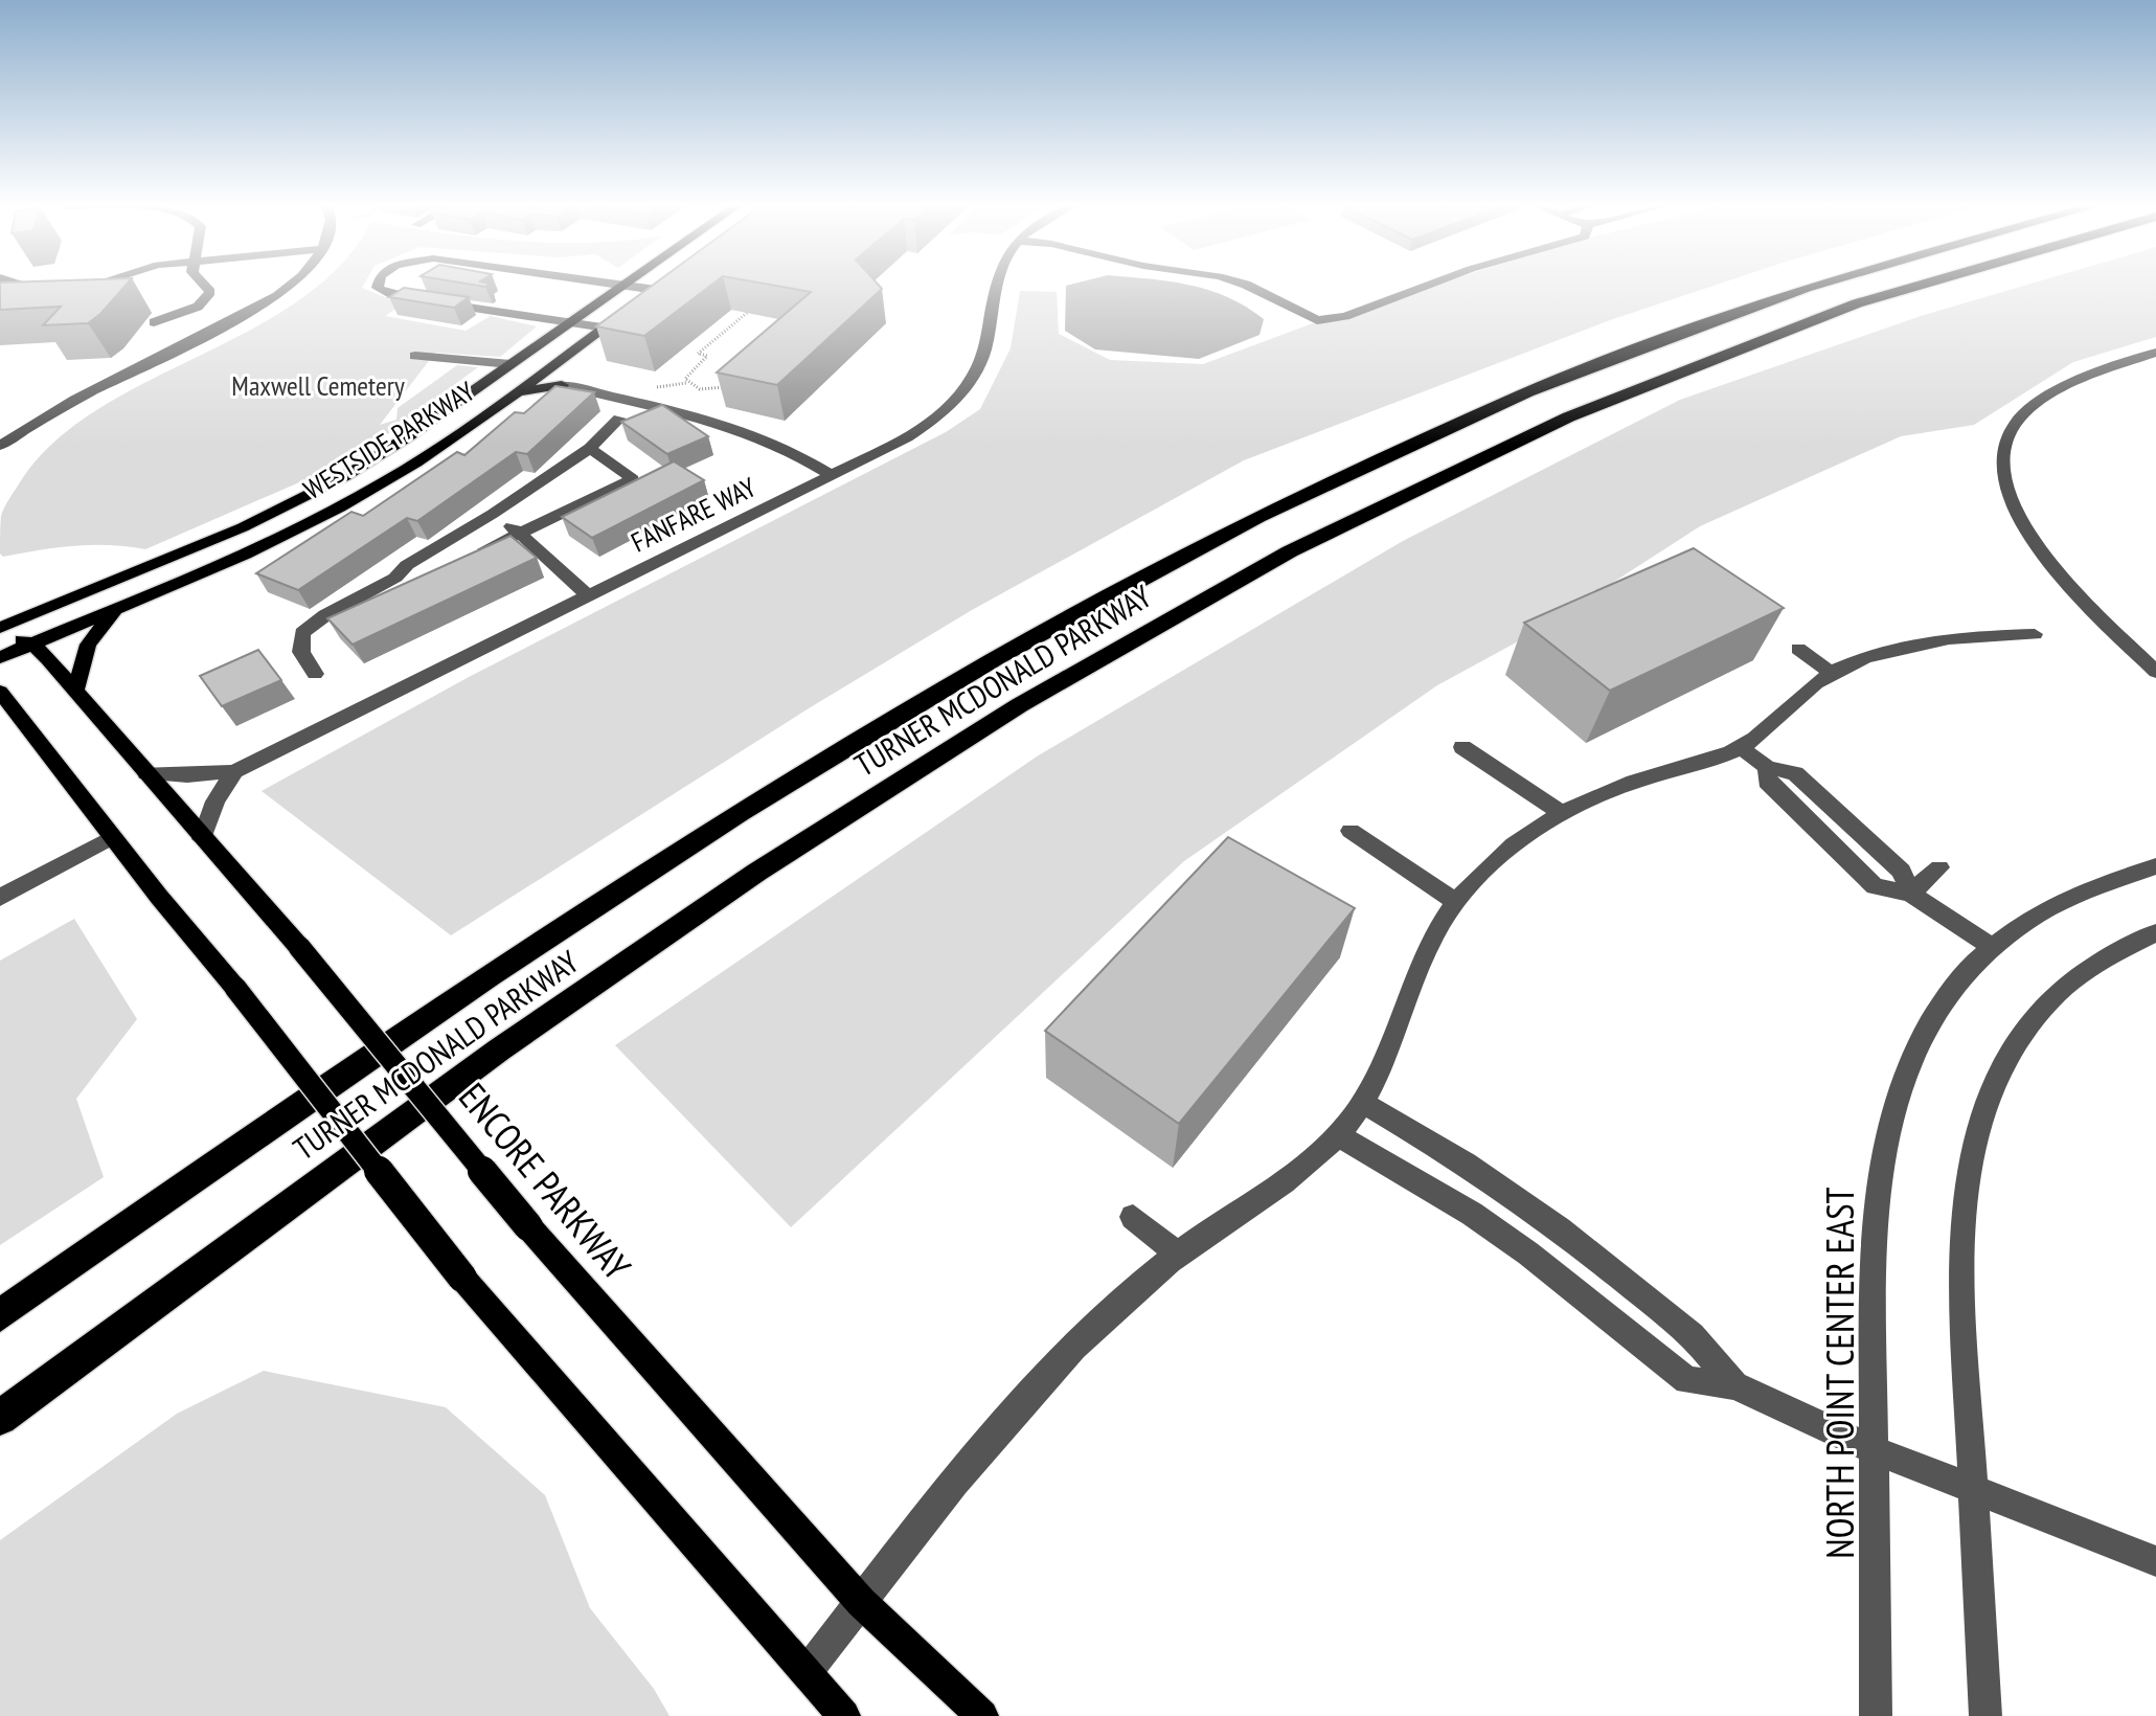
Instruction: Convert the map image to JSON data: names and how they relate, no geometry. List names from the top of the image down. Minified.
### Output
{"streets":{"highway":["TURNER MCDONALD PARKWAY"],"main road":["WESTSIDE PARKWAY","ENCORE PARKWAY"],"street":["FANFARE WAY","NORTH POINT CENTER EAST"]},"crossings":[["WESTSIDE PARKWAY","ENCORE PARKWAY"],["FANFARE WAY","ENCORE PARKWAY"]],"parks":["Maxwell Cemetery"]}
